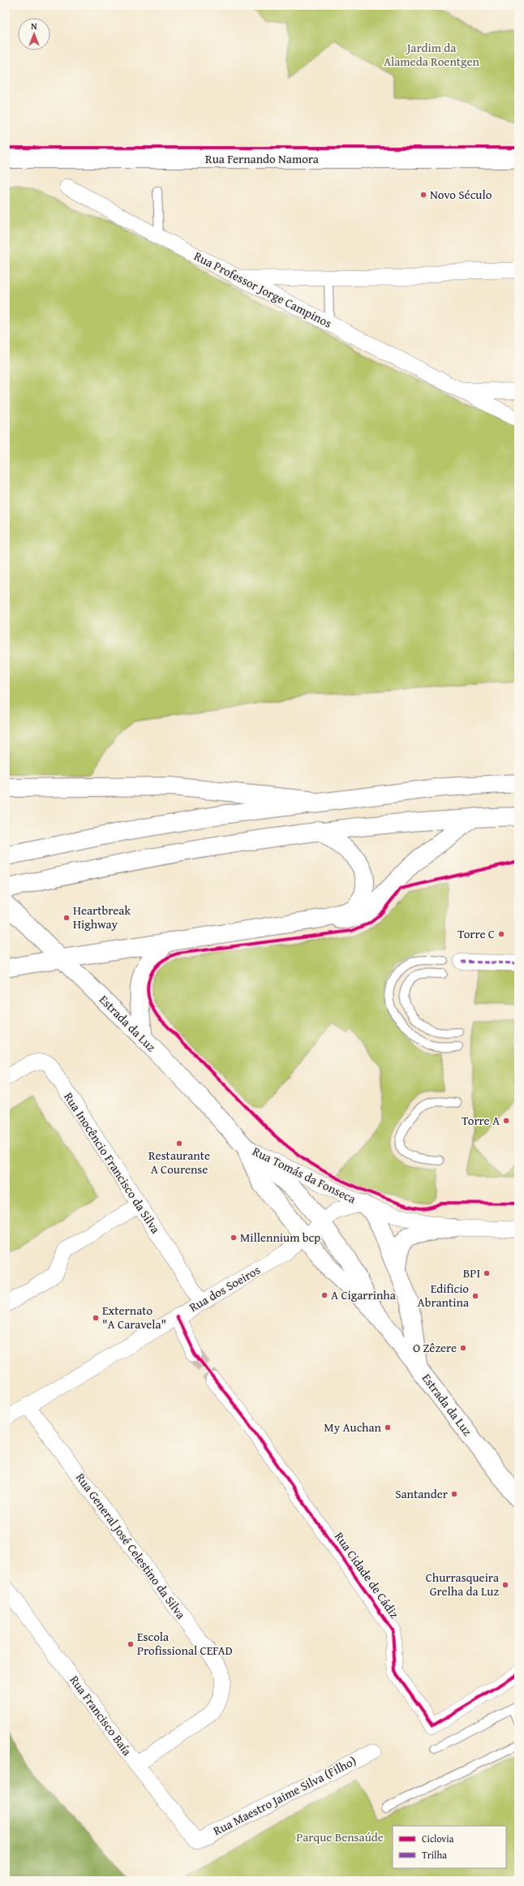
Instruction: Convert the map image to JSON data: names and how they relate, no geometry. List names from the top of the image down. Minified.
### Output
{"streets":{"main road":["Rua Fernando Namora","Estrada da Luz"],"street":["Rua Professor Jorge Campinos","Rua Inocêncio Francisco da Silva","Rua Tomás da Fonseca","Rua dos Soeiros","Rua General José Celestino da Silva","Rua Cidade de Cádiz","Rua Francisco Baía","Rua Maestro Jaime Silva (Filho)"]},"crossings":[["Estrada da Luz","Rua Tomás da Fonseca"],["Estrada da Luz","Rua dos Soeiros"],["Rua Inocêncio Francisco da Silva","Rua dos Soeiros"],["Rua Tomás da Fonseca","Rua dos Soeiros"],["Rua dos Soeiros","Rua General José Celestino da Silva"],["Rua General José Celestino da Silva","Rua Francisco Baía"],["Rua Francisco Baía","Rua Maestro Jaime Silva (Filho)"]],"parks":["Jardim da Alameda Roentgen","Parque Bensaúde"],"places":["Novo Século","Heartbreak Highway","Torre C","Torre A","Restaurante A Courense","Millennium bcp","BPI","A Cigarrinha","Edificio Abrantina","Externato \"A Caravela\"","O Zêzere","My Auchan","Santander","Churrasqueira Grelha da Luz","Escola Profissional CEFAD"],"legend":["Ciclovia","Trilha"],"north":"top"}
